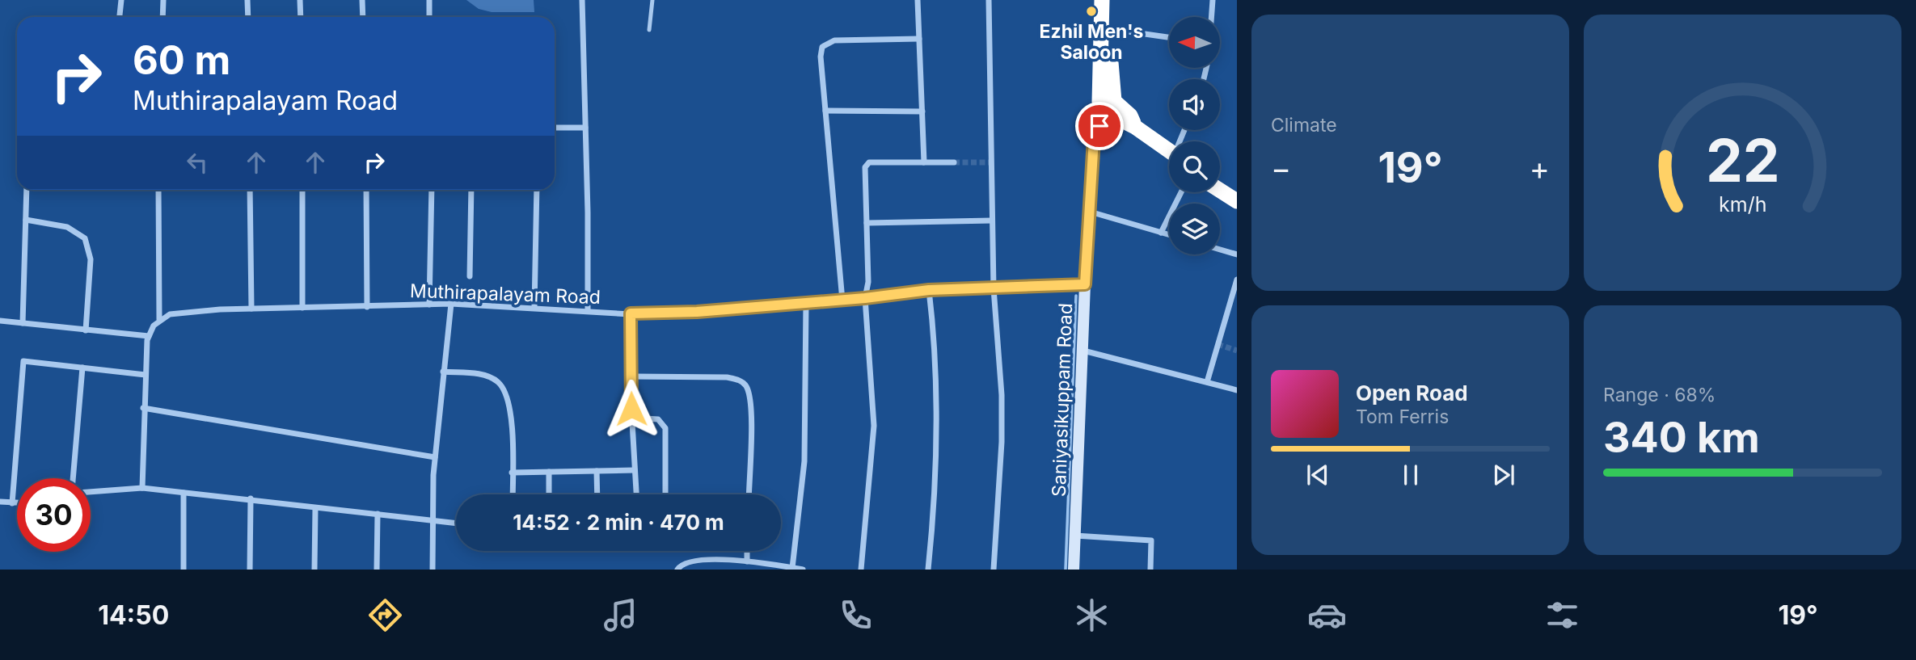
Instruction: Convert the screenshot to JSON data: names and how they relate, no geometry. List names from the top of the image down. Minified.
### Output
{"streets":{"street":["Muthirapalayam Road","Saniyasikuppam Road"]},"crossings":[["Muthirapalayam Road","Saniyasikuppam Road"]],"places":["Ezhil Men's Saloon"],"north":"left","page":{"tile":["Climate",["Range · 68%","340 km"]],"turn":["60 m","Muthirapalayam Road"],"heat":["−","19°","+"],"song":["Open Road","Tom Ferris"],"limit":"30","trip":"14:52 · 2 min · 470 m","tabs":["14:50","19°"],"gauge":["22","km/h"]}}
